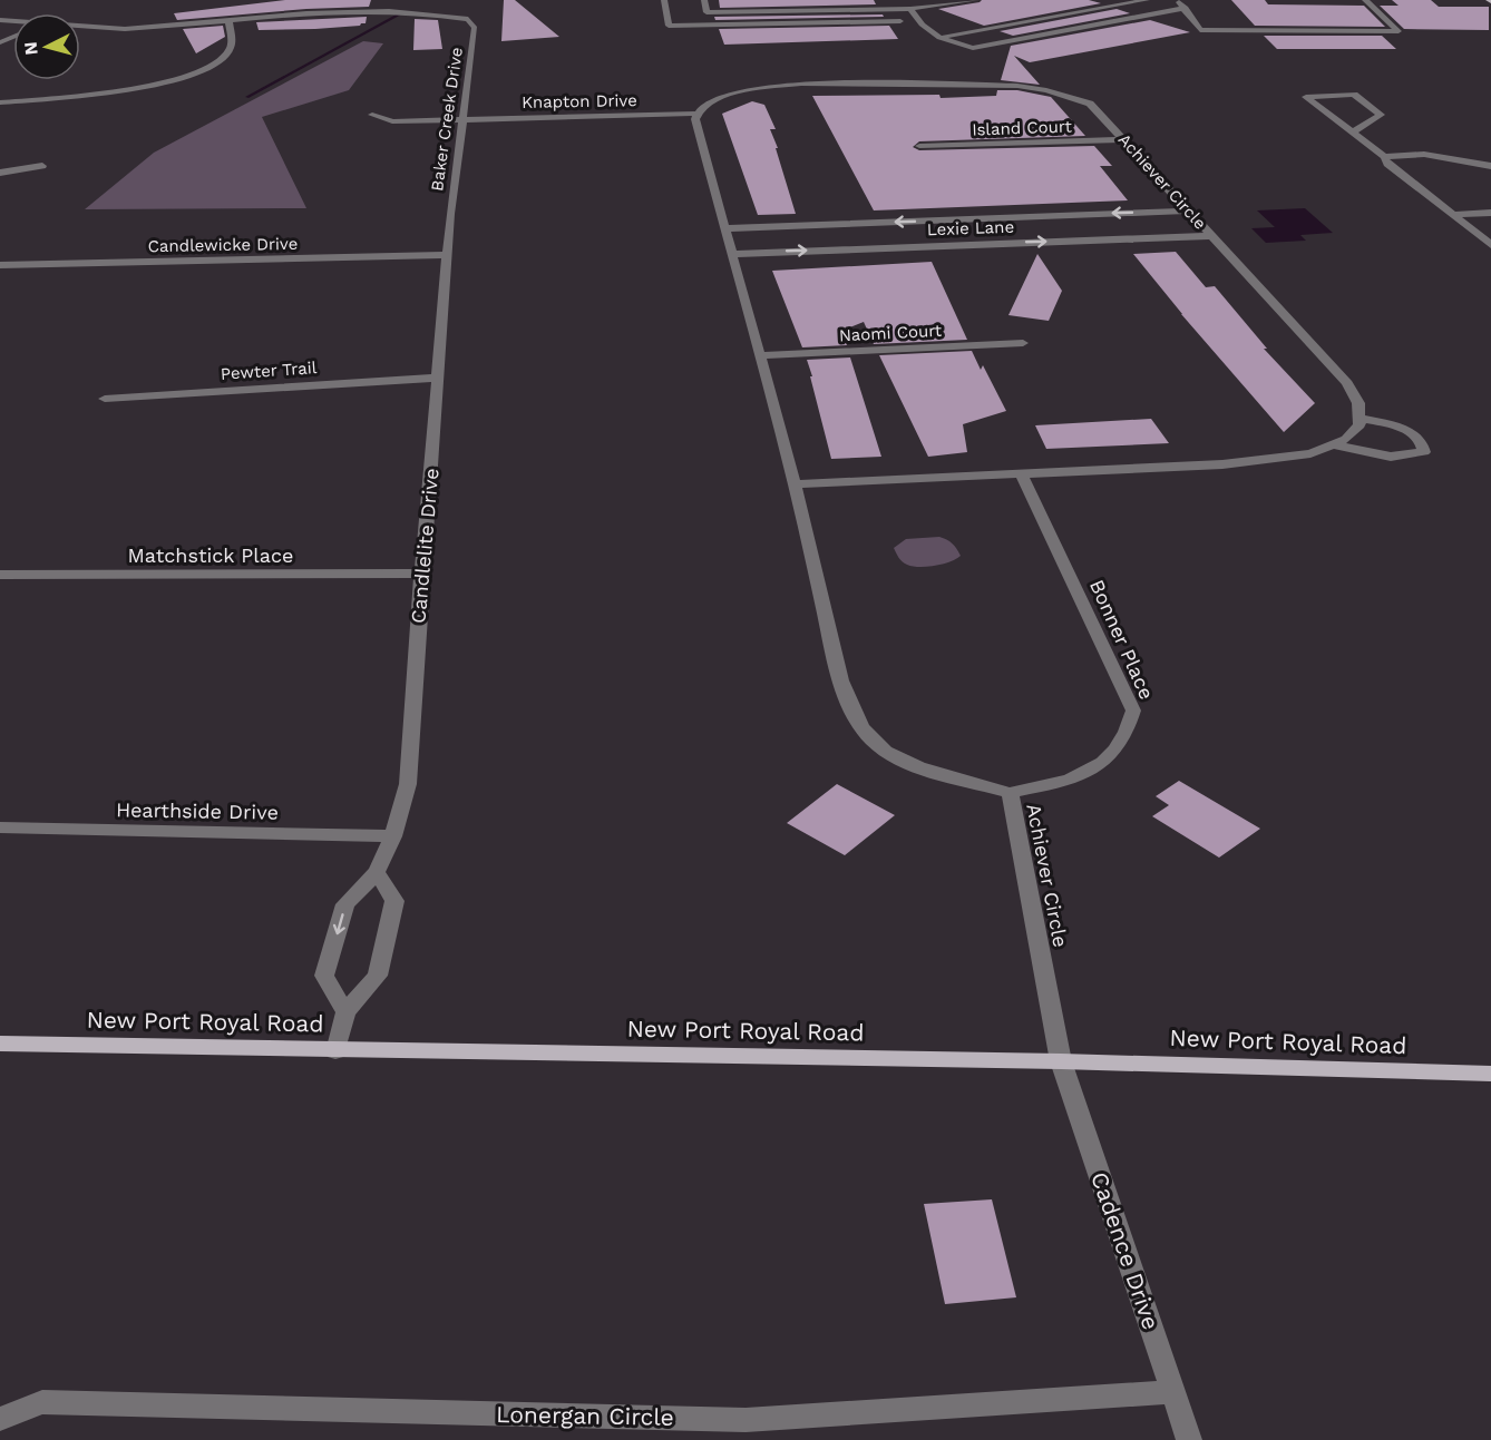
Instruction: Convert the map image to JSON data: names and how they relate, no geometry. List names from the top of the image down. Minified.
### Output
{"streets":{"main road":["New Port Royal Road"],"street":["Knapton Drive","Baker Creek Drive","Island Court","Achiever Circle","Lexie Lane","Candlewicke Drive","Naomi Court","Pewter Trail","Candlelite Drive","Matchstick Place","Bonner Place","Hearthside Drive","Cadence Drive","Lonergan Circle"]},"crossings":[["Knapton Drive","Baker Creek Drive"],["Knapton Drive","Achiever Circle"],["Baker Creek Drive","Candlelite Drive"],["Island Court","Achiever Circle"],["Achiever Circle","Lexie Lane"],["Achiever Circle","Naomi Court"],["Achiever Circle","Bonner Place"],["Achiever Circle","New Port Royal Road"],["Achiever Circle","Cadence Drive"],["Candlewicke Drive","Candlelite Drive"],["Pewter Trail","Candlelite Drive"],["Candlelite Drive","Matchstick Place"],["Candlelite Drive","Hearthside Drive"],["New Port Royal Road","Cadence Drive"],["Cadence Drive","Lonergan Circle"]],"north":"left"}
